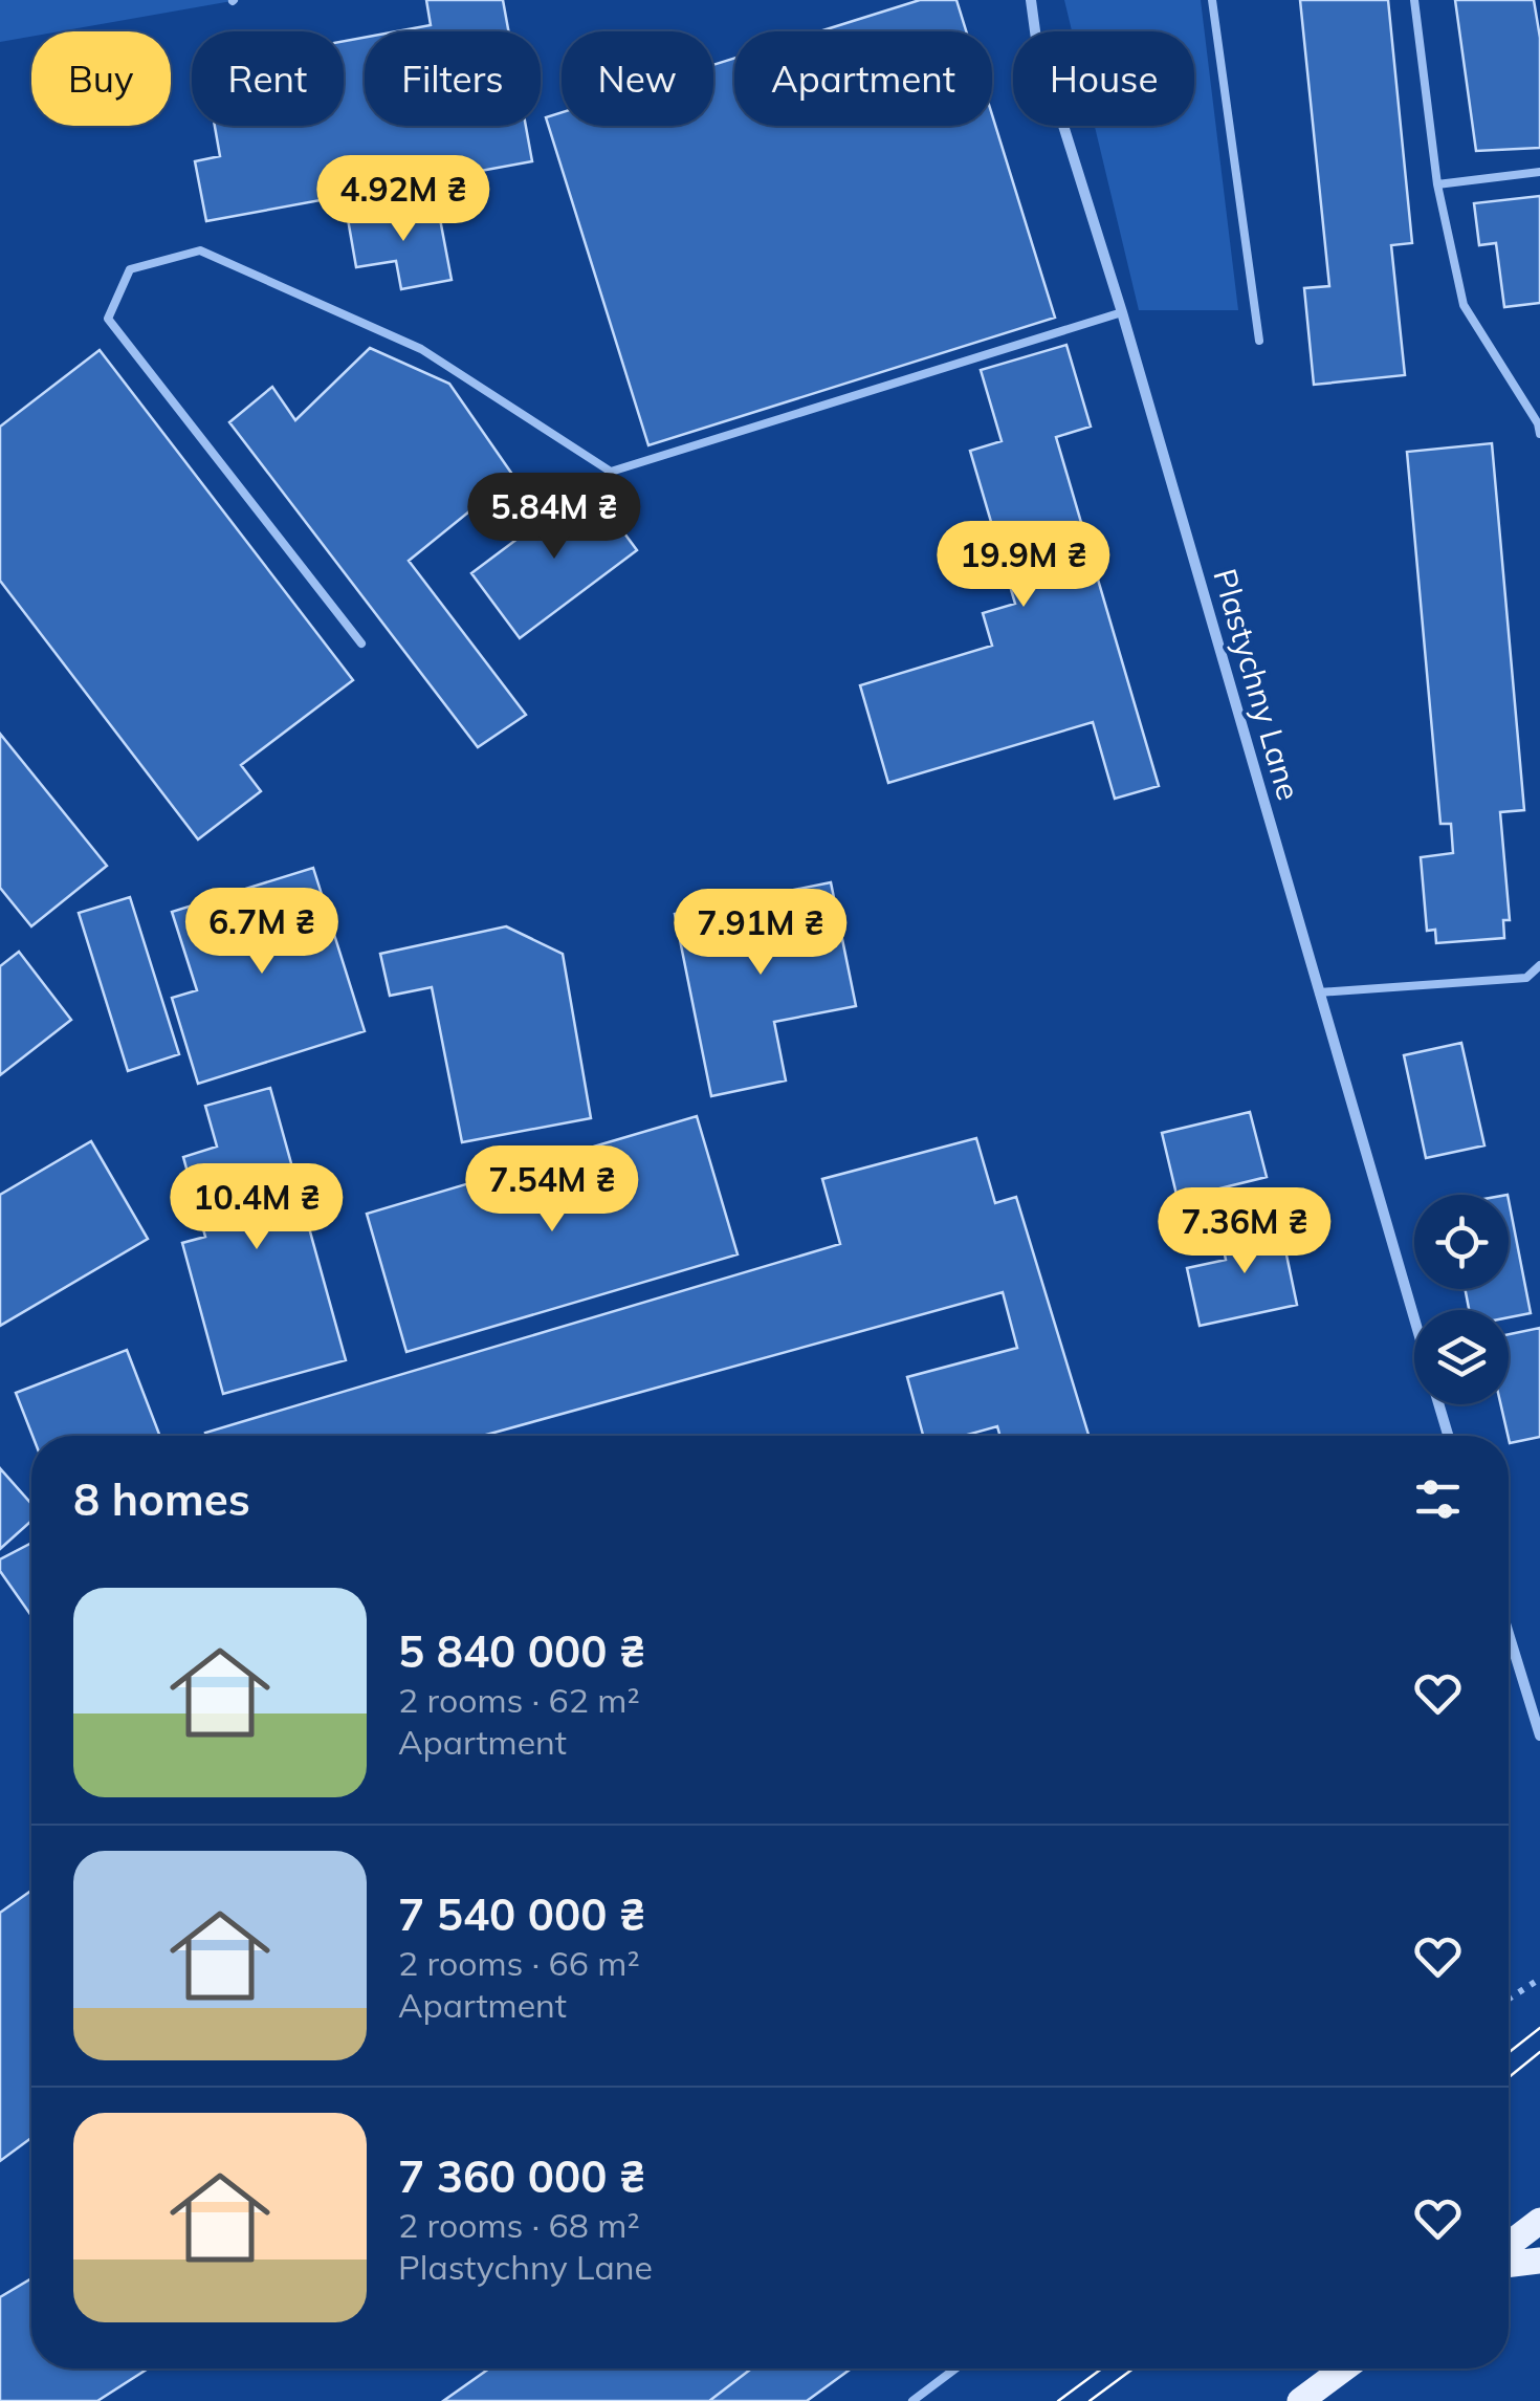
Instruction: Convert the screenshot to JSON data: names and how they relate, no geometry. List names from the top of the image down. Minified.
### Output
{"streets":{"street":["Plastychny Lane"]},"page":{"chip":["Buy","Rent","Filters","New","Apartment","House"],"price":["4.92M ₴","5.84M ₴","19.9M ₴","6.7M ₴","7.91M ₴","7.54M ₴","10.4M ₴","7.36M ₴"],"heading":"8 homes","list":[{"name":"5 840 000 ₴","note":"2 rooms · 62 m² · Apartment"},{"name":"7 540 000 ₴","note":"2 rooms · 66 m² · Apartment"},{"name":"7 360 000 ₴","note":"2 rooms · 68 m² · Plastychny Lane"}]}}
